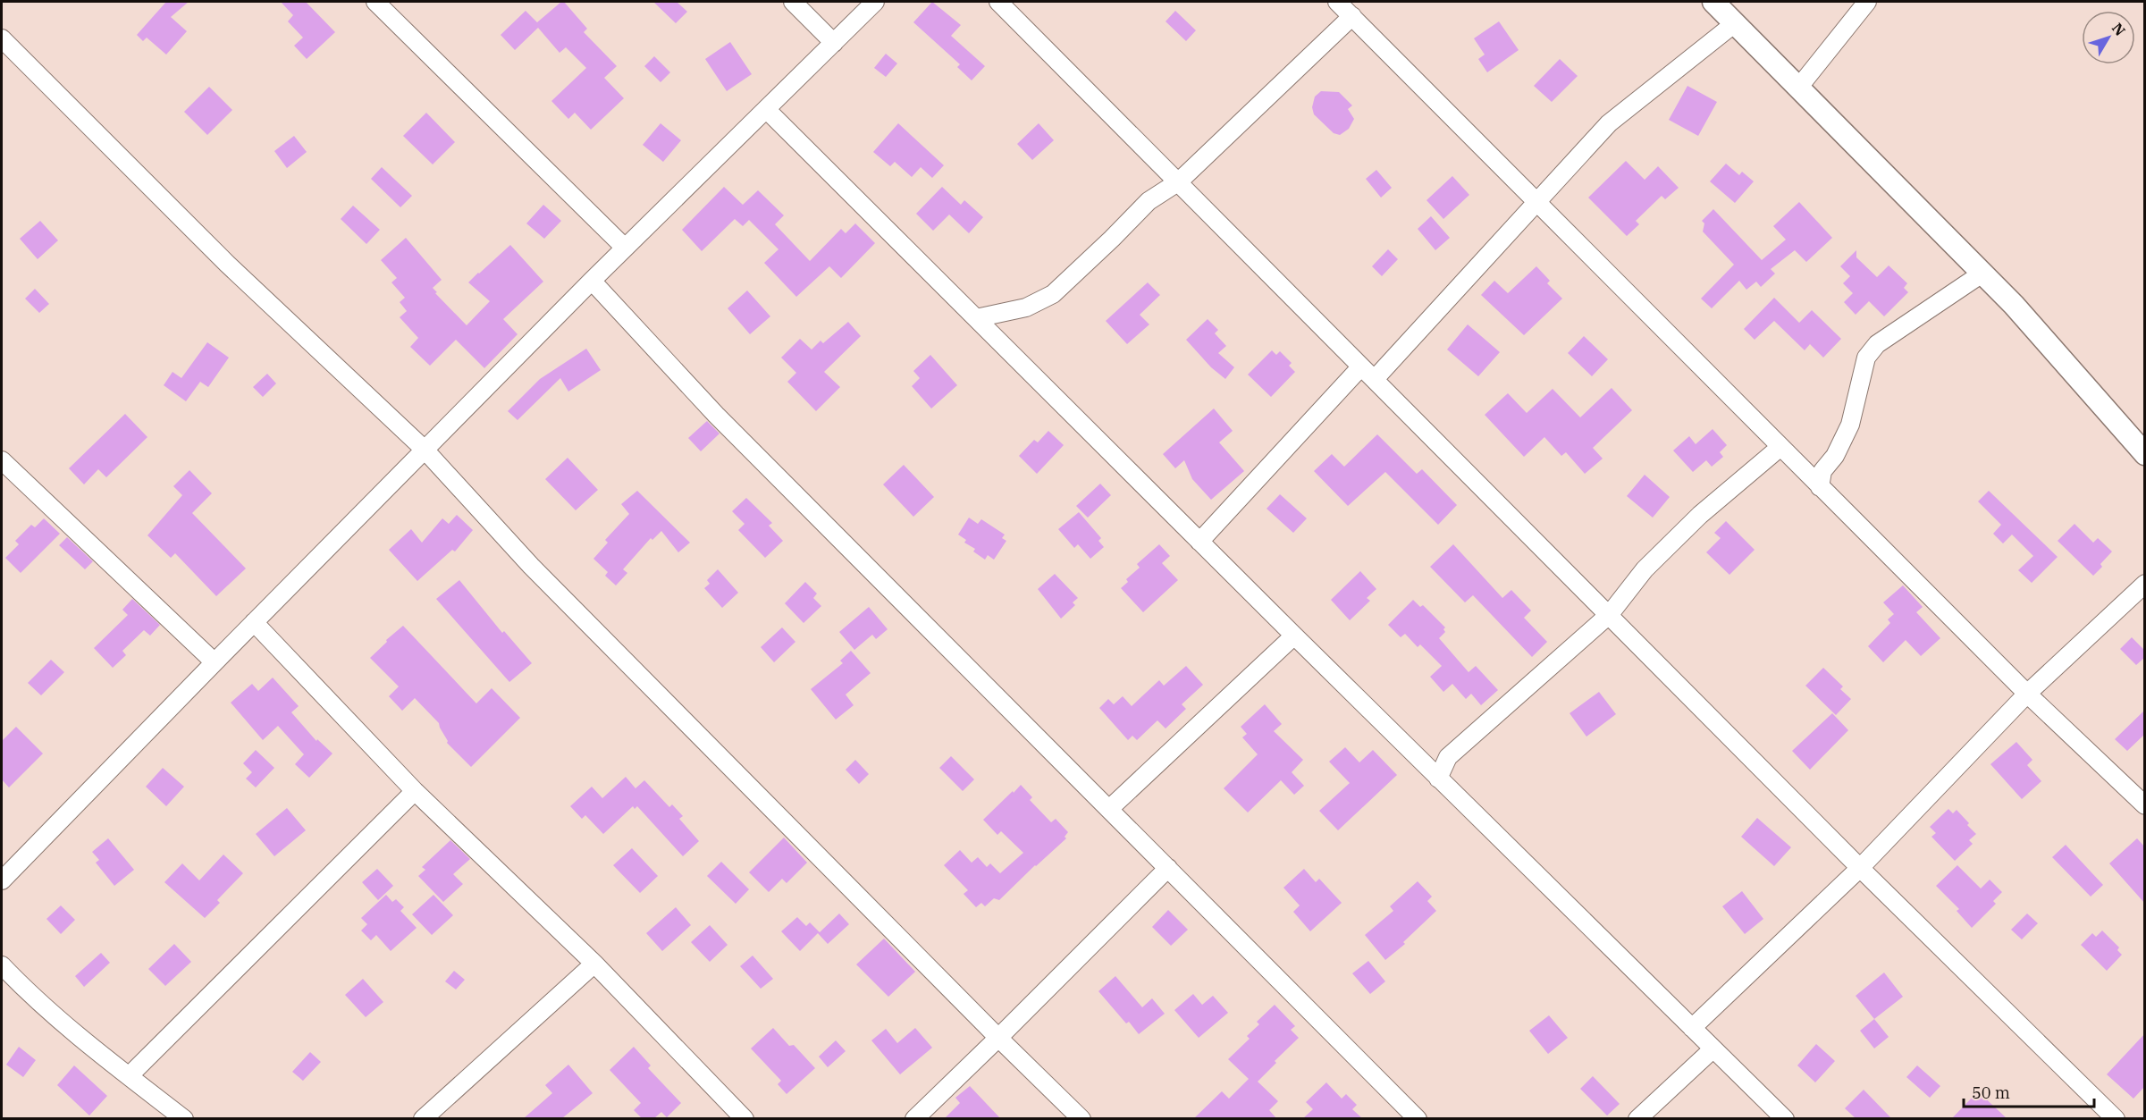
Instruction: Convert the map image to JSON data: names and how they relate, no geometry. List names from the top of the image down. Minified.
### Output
{"scale_bar":"50 m","north":"top right"}
